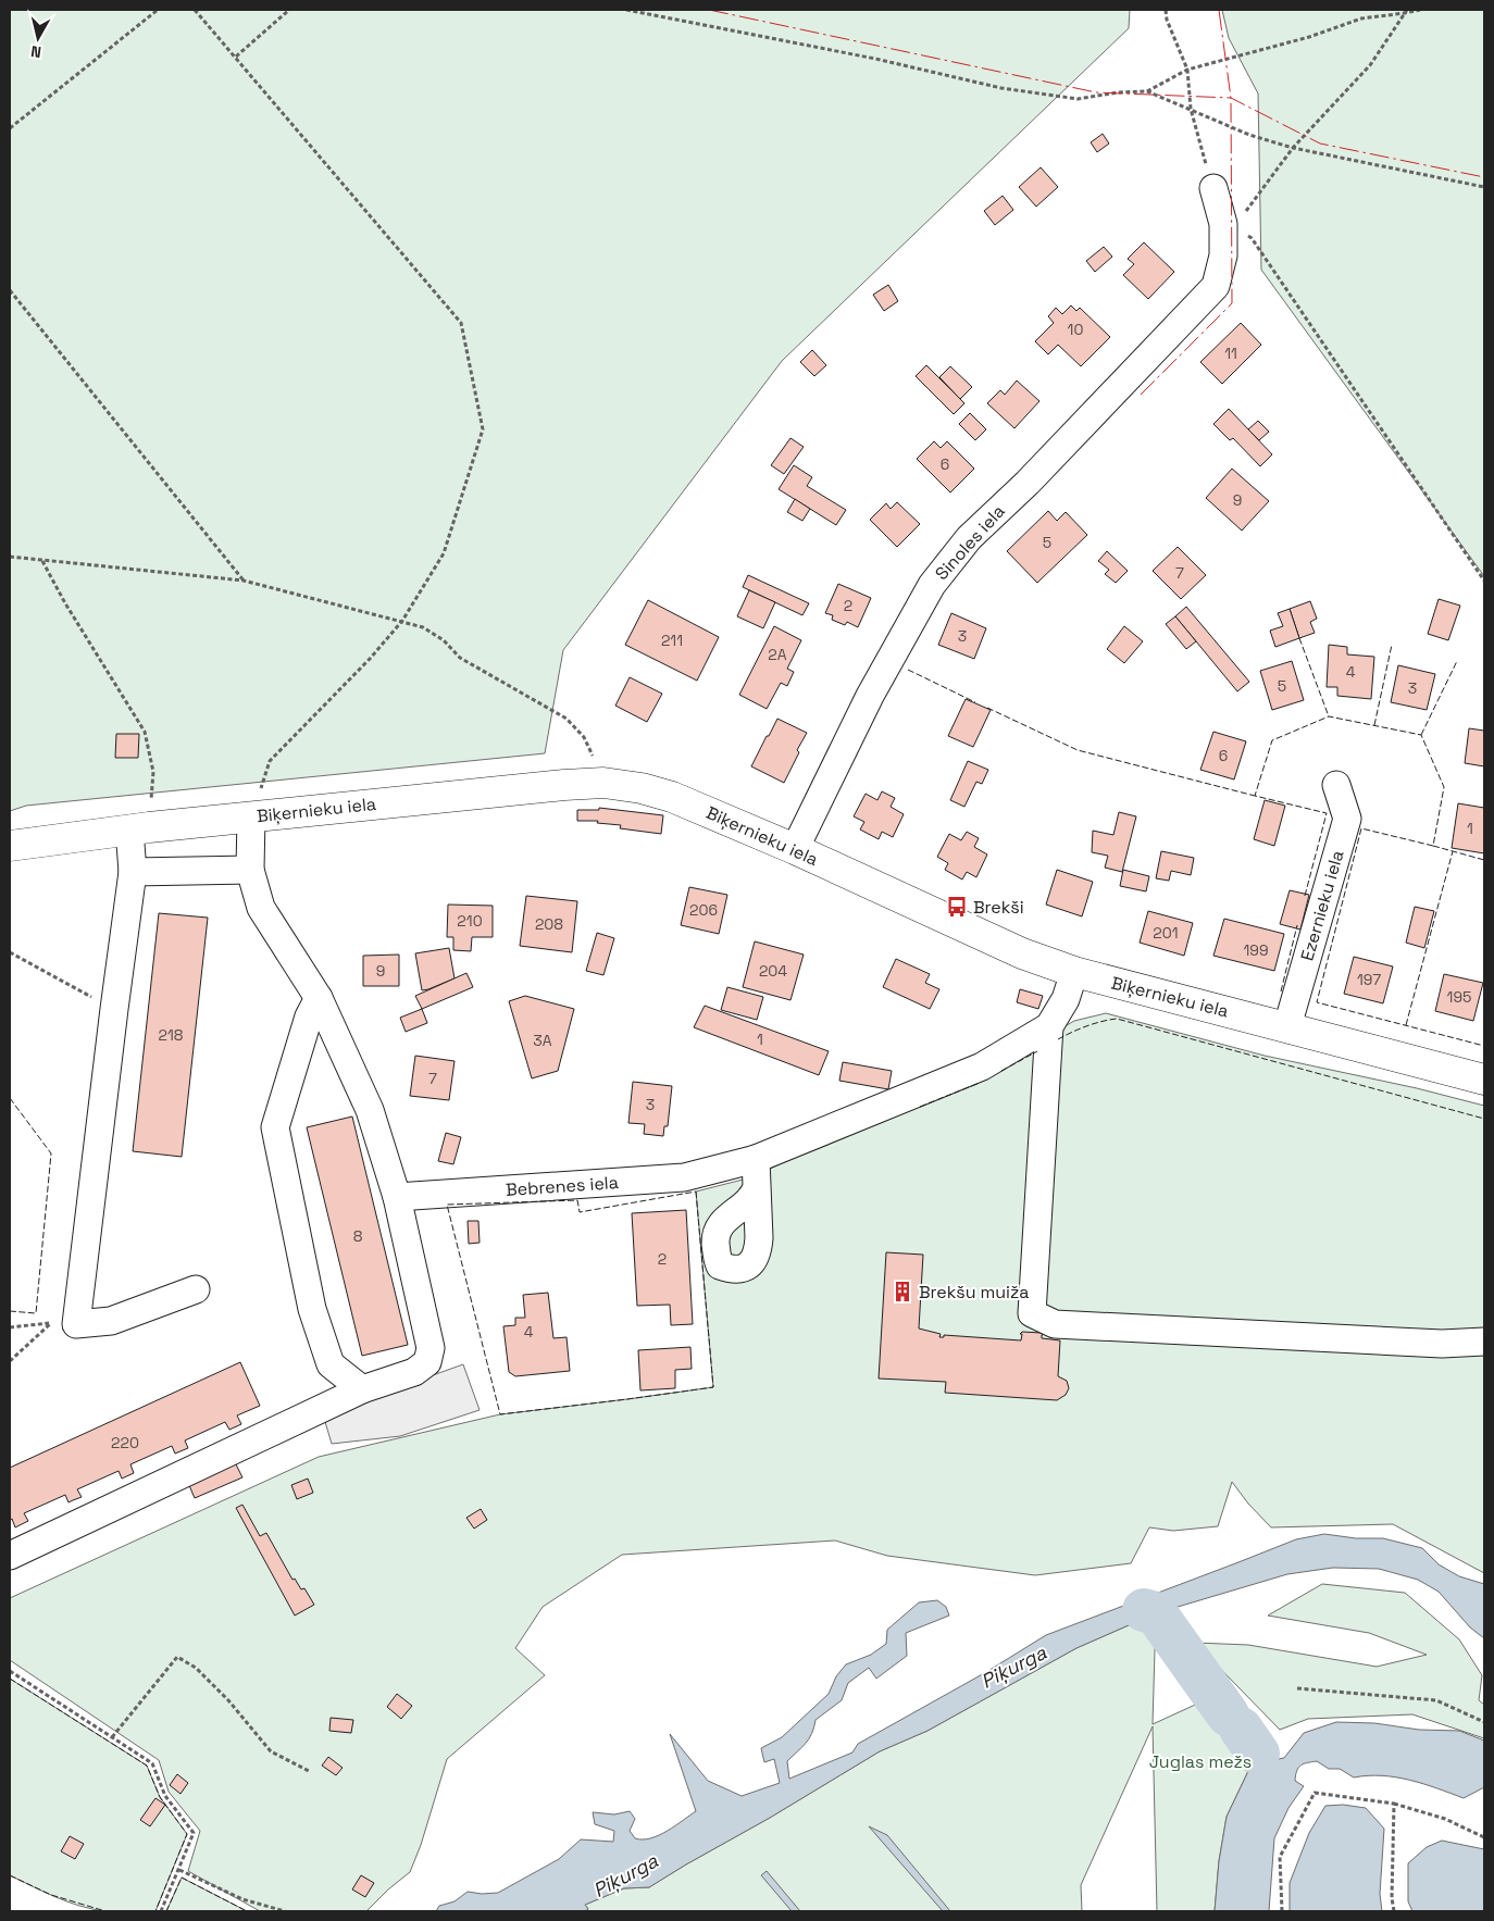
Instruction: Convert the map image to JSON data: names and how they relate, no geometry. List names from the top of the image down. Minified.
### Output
{"streets":{"main road":["Biķernieku iela"],"street":["Sinoles iela","Ezernieku iela","Bebrenes iela"]},"crossings":[["Sinoles iela","Biķernieku iela"],["Biķernieku iela","Ezernieku iela"],["Biķernieku iela","Bebrenes iela"]],"water":["Piķurga"],"parks":["Juglas mežs"],"places":{"bus stop":["Brekši"],"building":["Brekšu muiža"]},"house_numbers":["10","11","6","9","5","7","2","3","211","2A","4","5","3","6","1","206","210","208","201","199","9","204","197","195","218","1","3A","7","3","8","2","4","220"],"north":"bottom"}
